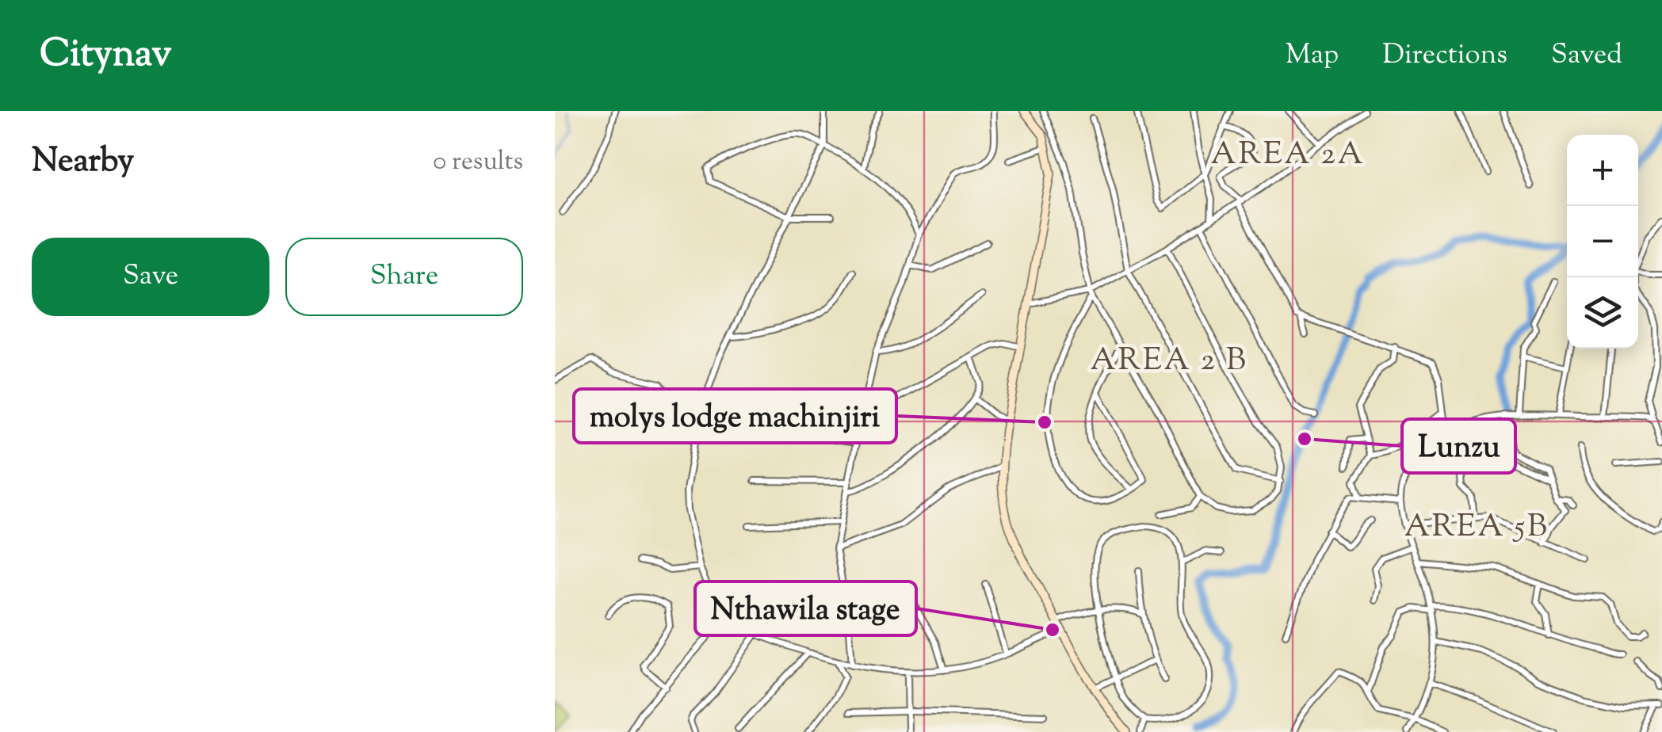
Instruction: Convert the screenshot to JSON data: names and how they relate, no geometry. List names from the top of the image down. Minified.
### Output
{"districts":["AREA 2A","AREA 2 B","AREA 5B"],"places":["molys lodge machinjiri","Lunzu","Nthawila stage"],"page":{"header":"Citynav","nav":["Map","Directions","Saved"],"heading":["Nearby","0 results"],"map_buttons":["+","−"],"buttons":["Save","Share"]}}
